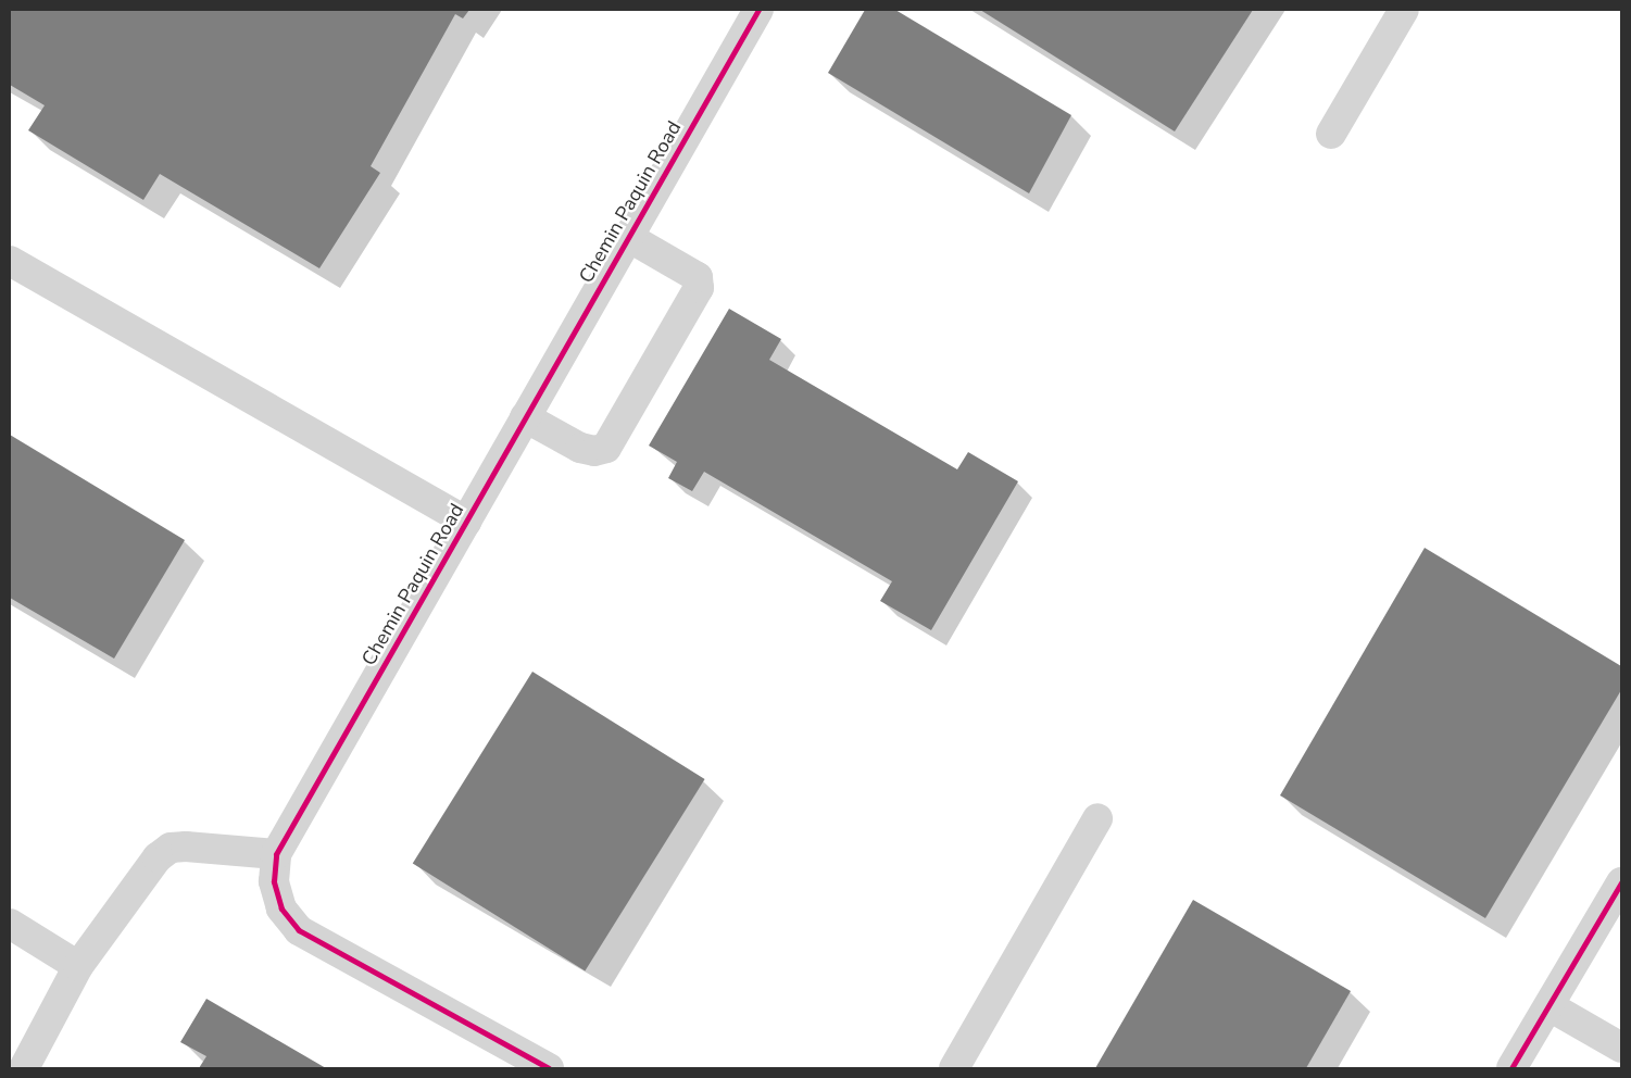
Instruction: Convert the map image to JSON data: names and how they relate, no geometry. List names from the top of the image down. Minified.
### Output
{"streets":{"street":["Chemin Paquin Road"]}}
